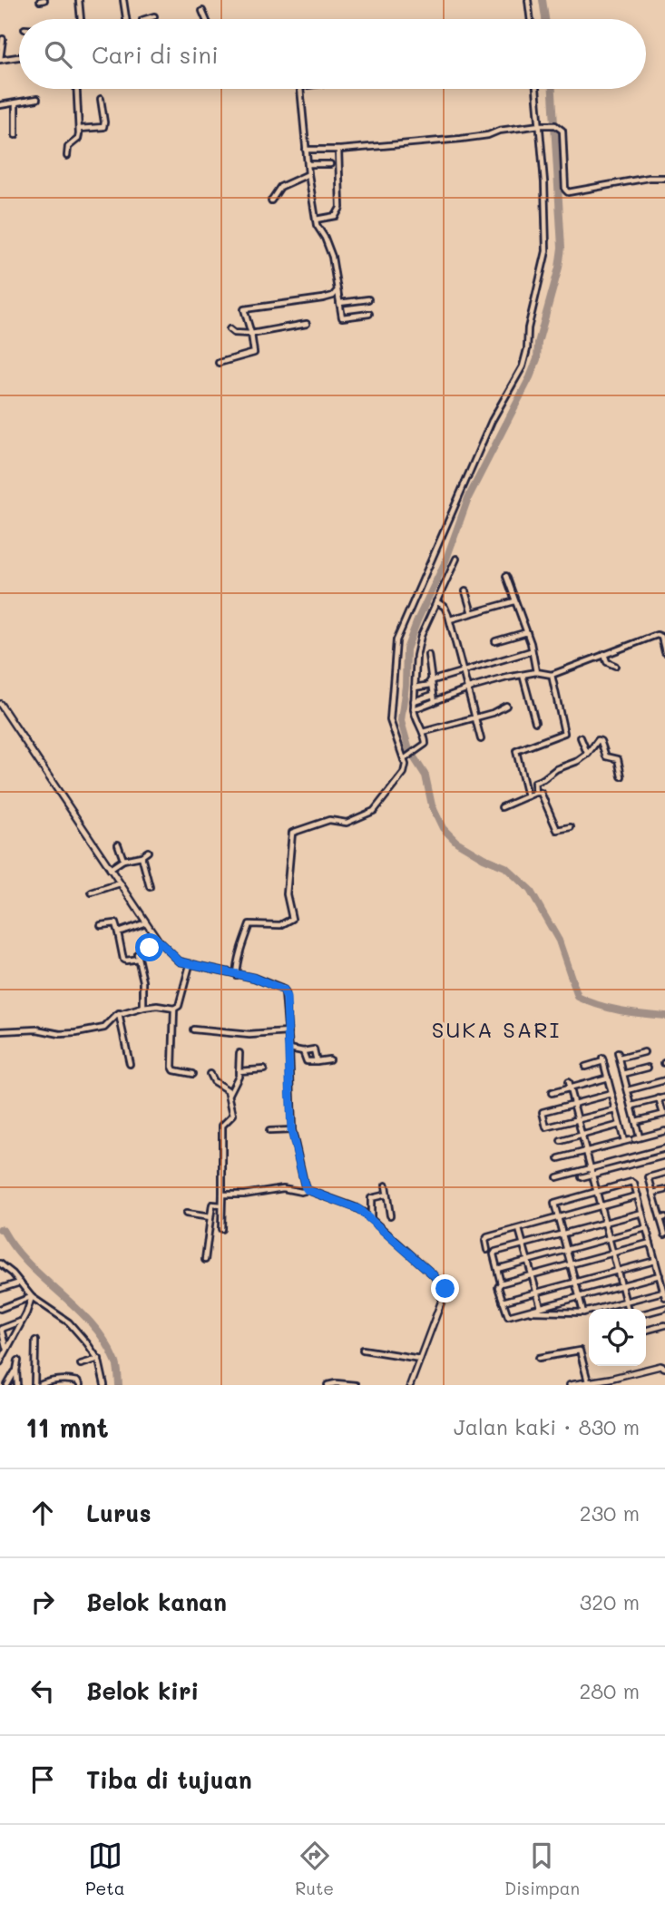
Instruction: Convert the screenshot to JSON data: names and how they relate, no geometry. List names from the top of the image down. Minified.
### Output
{"districts":["SUKA SARI"],"page":{"search":"Cari di sini","heading":["11 mnt","Jalan kaki · 830 m"],"list":[["Lurus","230 m"],["Belok kanan","320 m"],["Belok kiri","280 m"],"Tiba di tujuan"],"nav":["Peta","Rute","Disimpan"]}}
